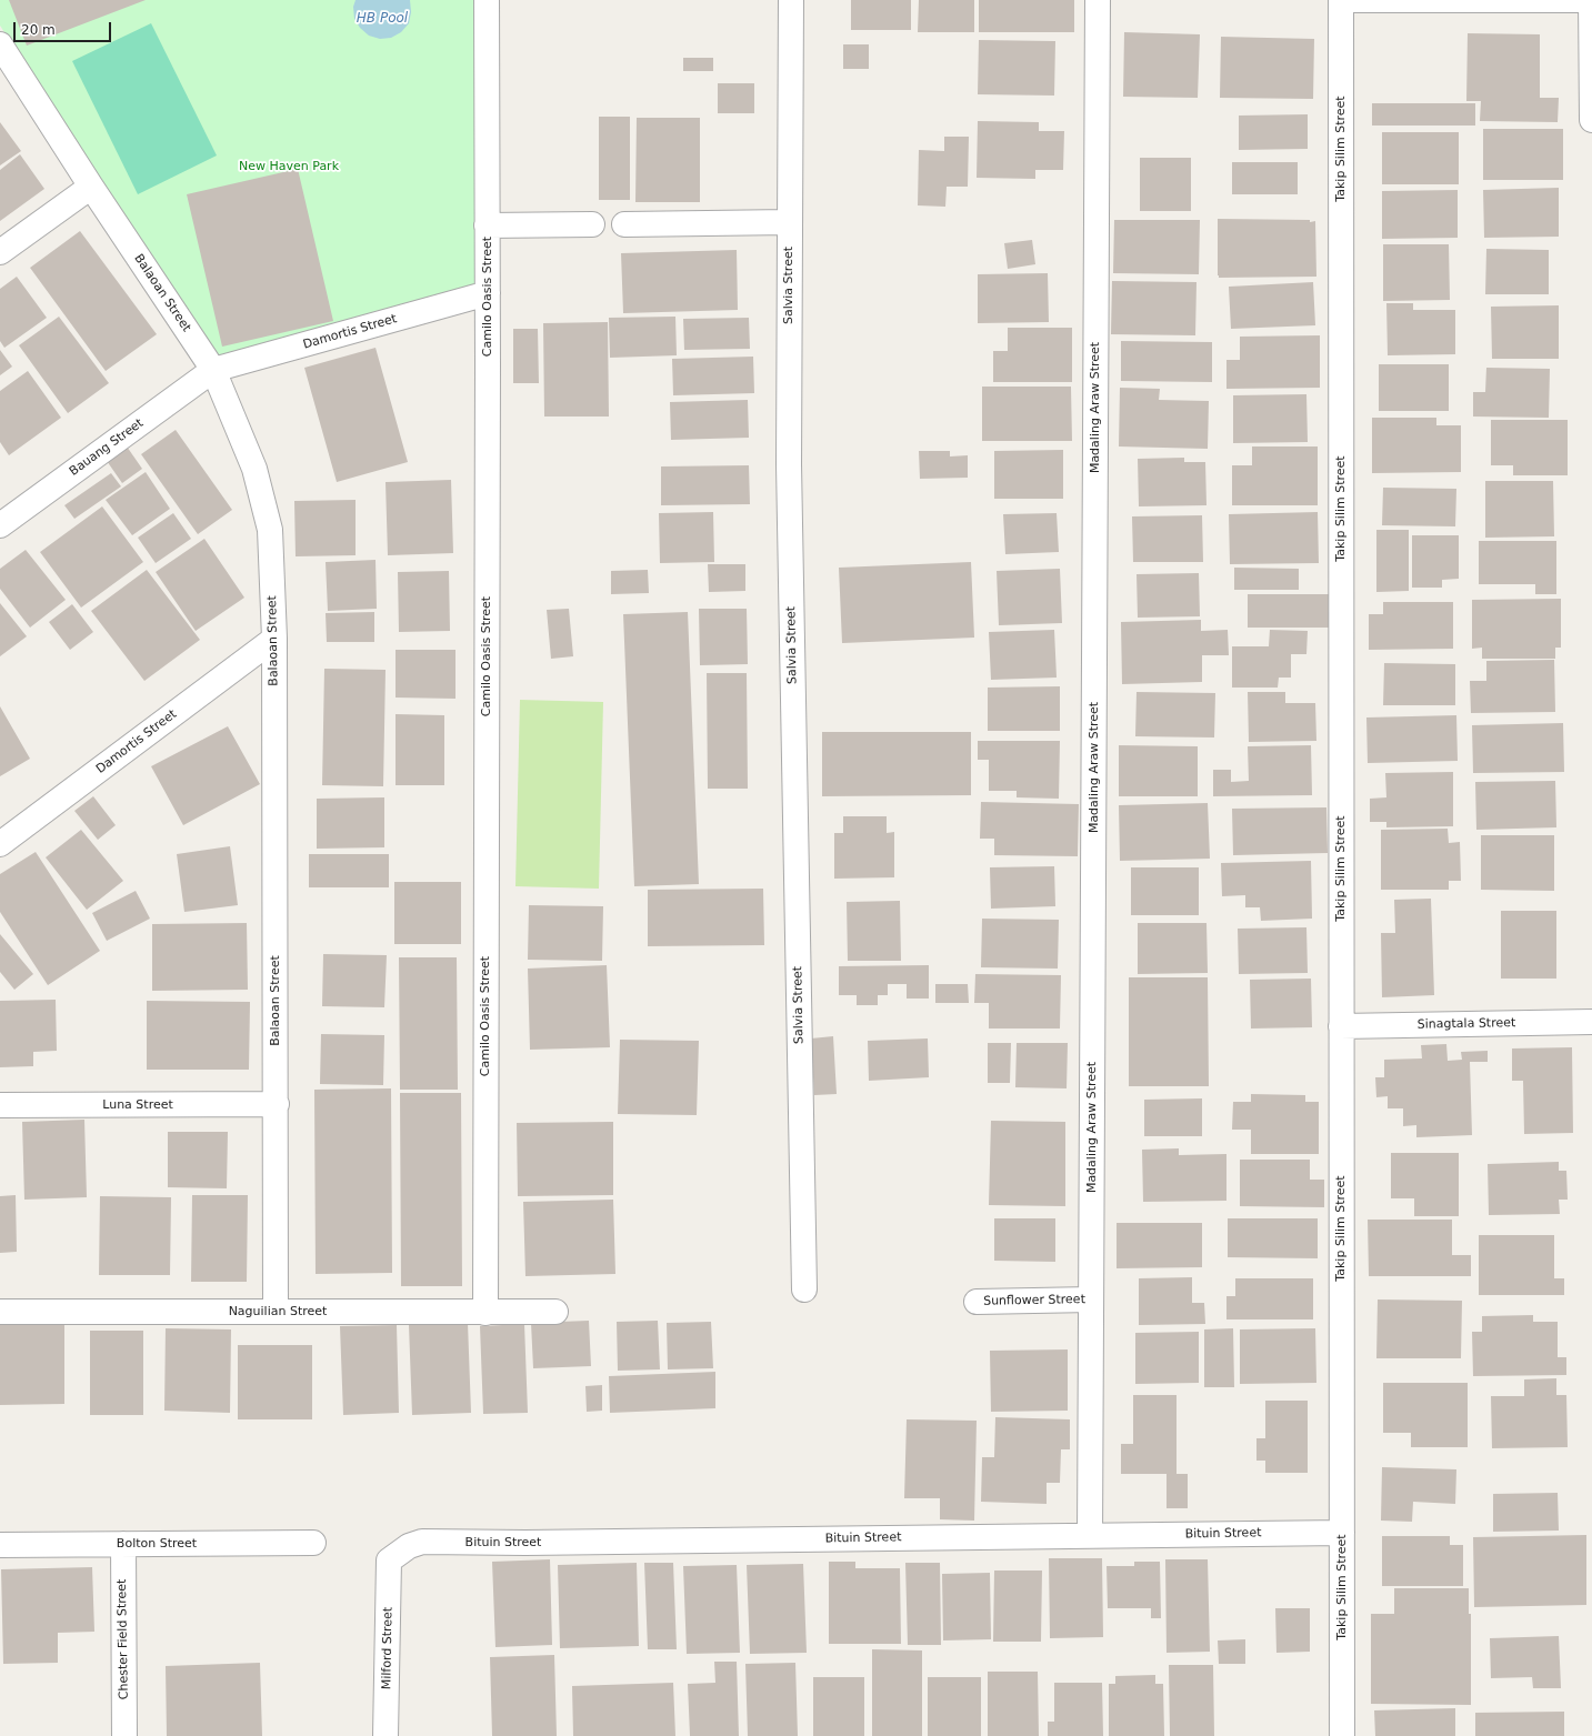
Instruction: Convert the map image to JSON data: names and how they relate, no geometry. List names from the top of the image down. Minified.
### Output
{"streets":{"street":["Takip Silim Street","Salvia Street","Balaoan Street","Camilo Oasis Street","Damortis Street","Madaling Araw Street","Bauang Street","Sinagtala Street","Luna Street","Sunflower Street","Naguilian Street","Bituin Street","Bolton Street","Chester Field Street","Milford Street"]},"crossings":[["Takip Silim Street","Sinagtala Street"],["Takip Silim Street","Bituin Street"],["Balaoan Street","Damortis Street"],["Balaoan Street","Bauang Street"],["Balaoan Street","Luna Street"],["Balaoan Street","Naguilian Street"],["Camilo Oasis Street","Damortis Street"],["Camilo Oasis Street","Naguilian Street"],["Damortis Street","Bauang Street"],["Madaling Araw Street","Sunflower Street"],["Madaling Araw Street","Bituin Street"],["Bituin Street","Milford Street"],["Bolton Street","Chester Field Street"]],"water":["HB Pool"],"parks":["New Haven Park"],"scale_bar":"20 m"}
